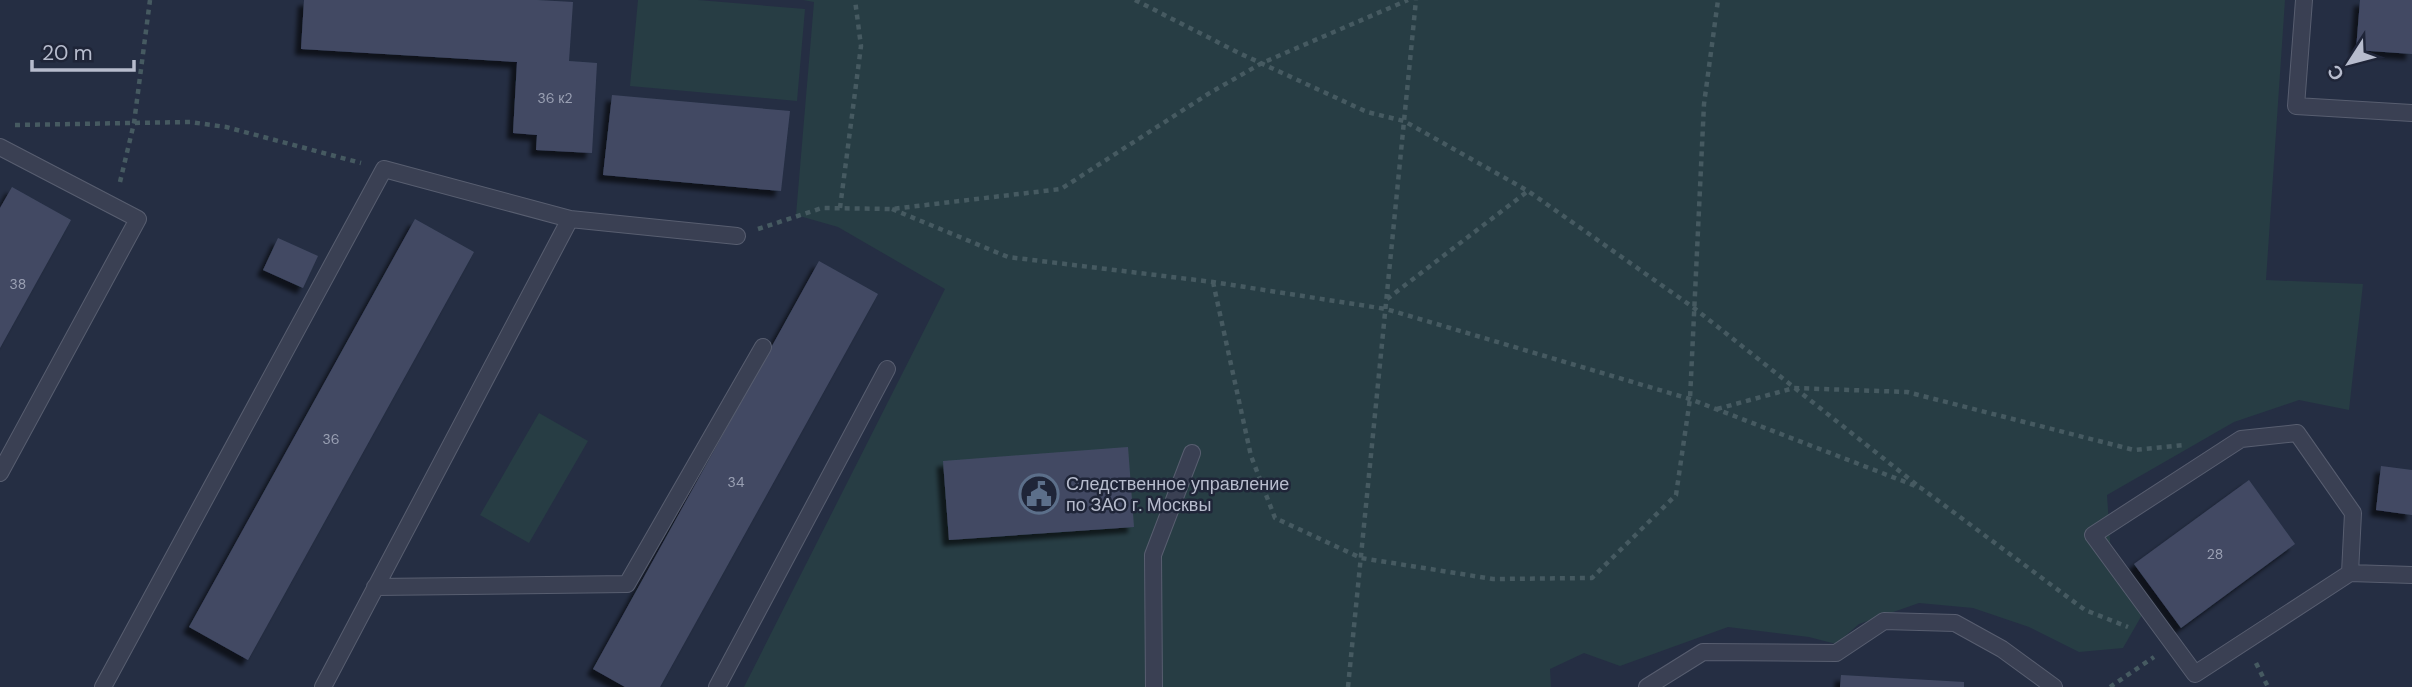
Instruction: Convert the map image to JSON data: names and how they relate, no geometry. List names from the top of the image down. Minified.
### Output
{"places":{"public building":["Следственное управление по ЗАО г. Москвы"]},"house_numbers":["36 к2","38","36","34","28"],"scale_bar":"20 m","north":"bottom left"}
